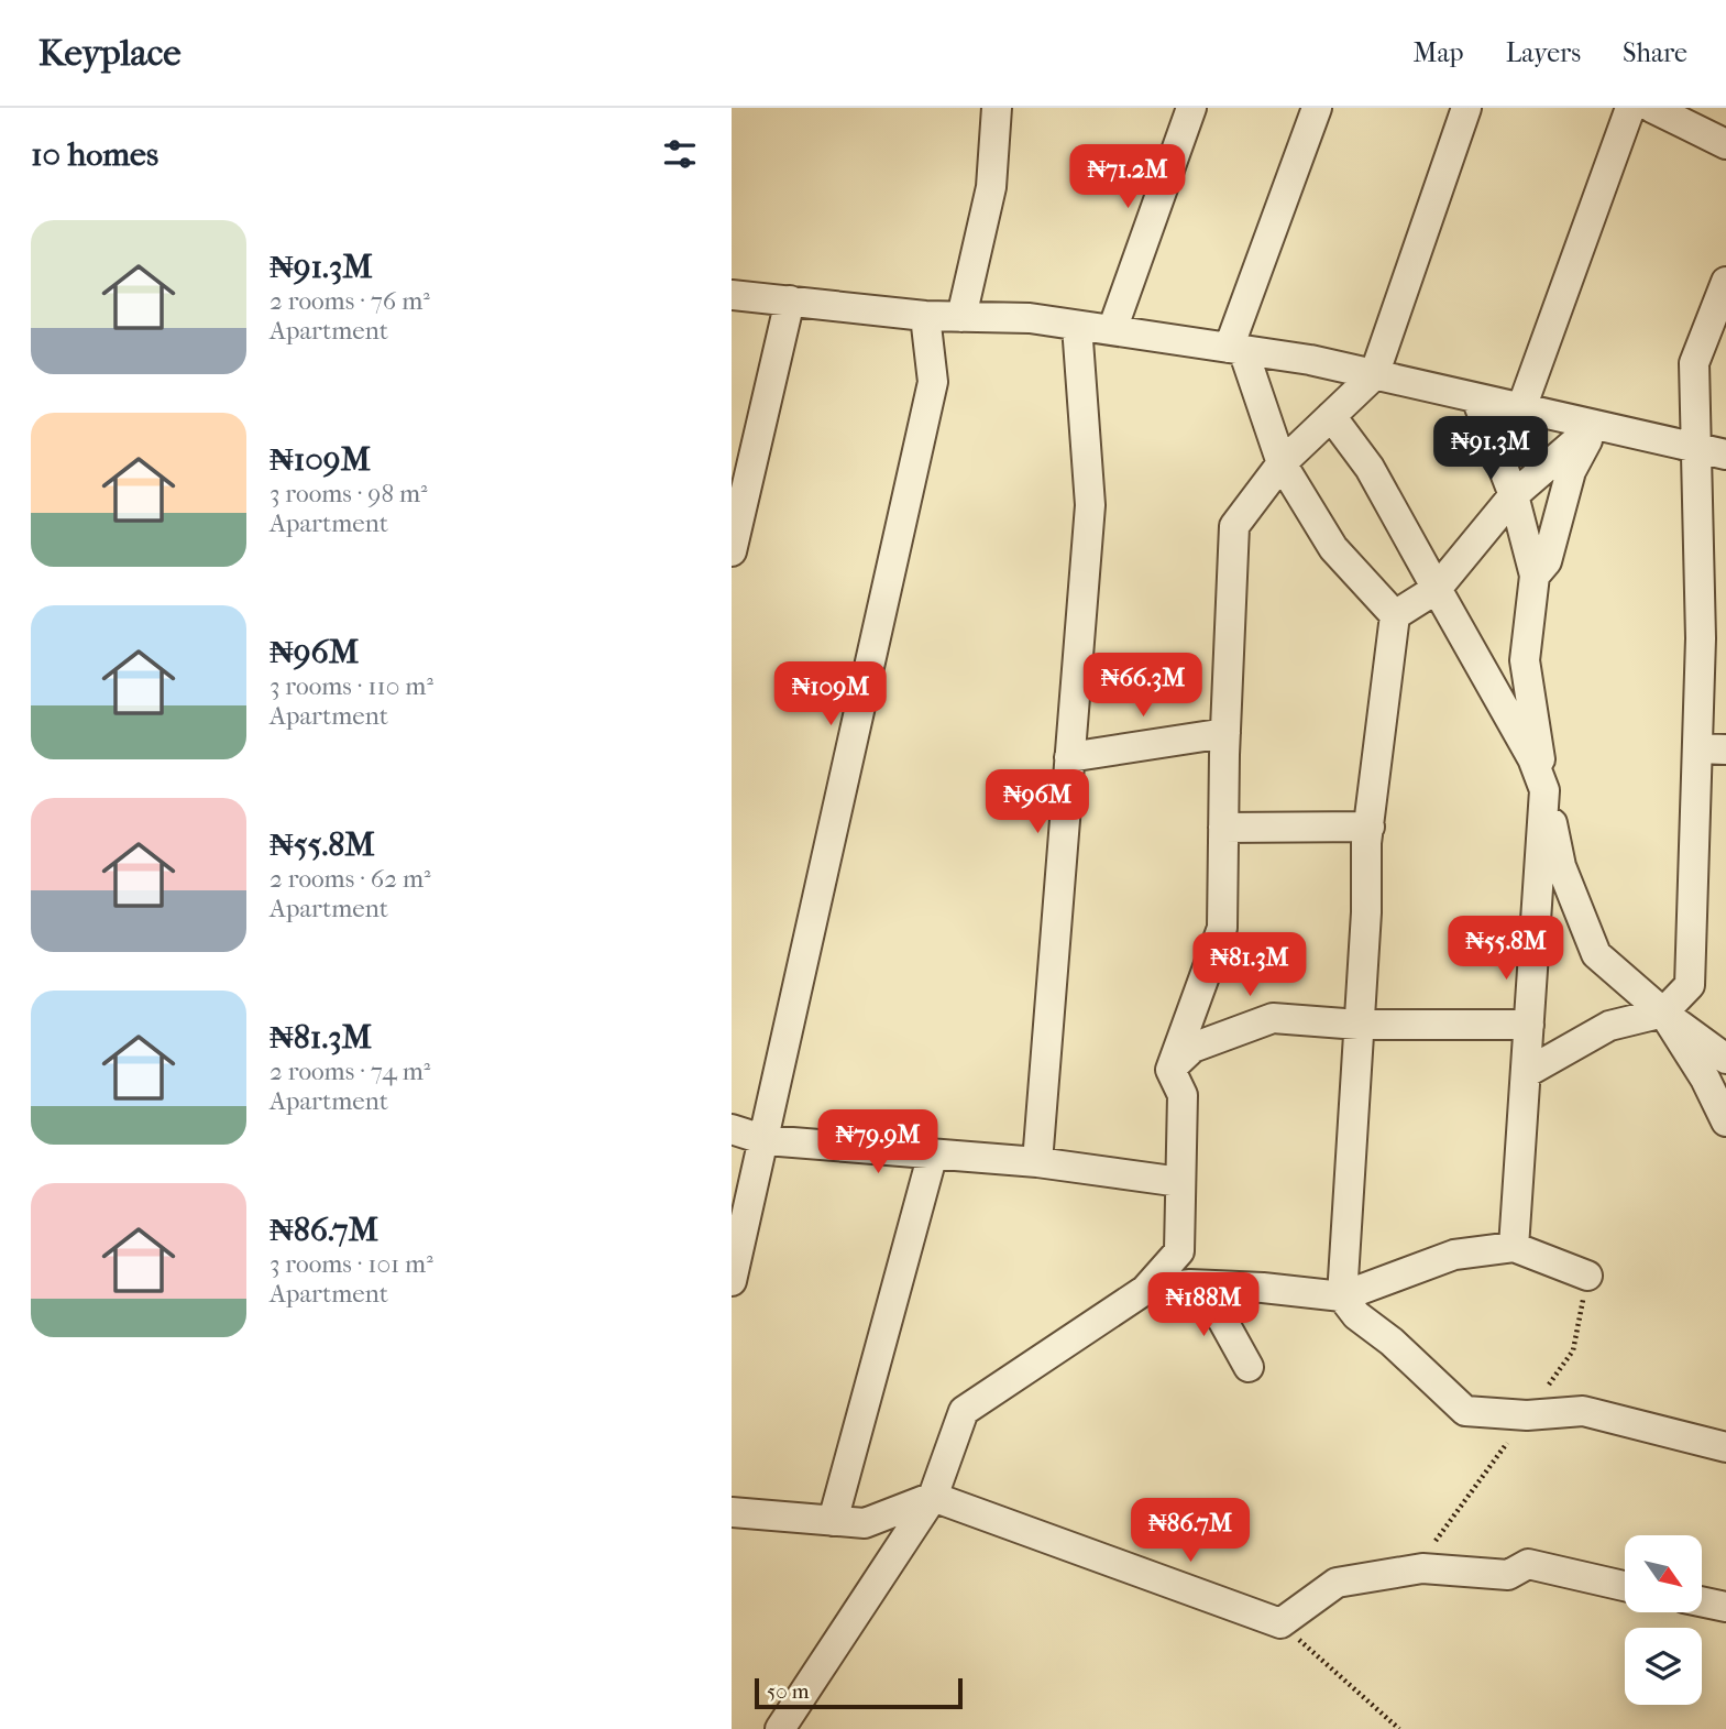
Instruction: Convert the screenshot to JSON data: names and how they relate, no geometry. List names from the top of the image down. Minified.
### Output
{"scale_bar":"50 m","north":"bottom right","page":{"header":"Keyplace","nav":["Map","Layers","Share"],"heading":"10 homes","price":["₦71.2M","₦91.3M","₦66.3M","₦109M","₦96M","₦55.8M","₦81.3M","₦79.9M","₦188M","₦86.7M"],"list":[{"name":"₦91.3M","note":"2 rooms · 76 m² · Apartment"},{"name":"₦109M","note":"3 rooms · 98 m² · Apartment"},{"name":"₦96M","note":"3 rooms · 110 m² · Apartment"},{"name":"₦55.8M","note":"2 rooms · 62 m² · Apartment"},{"name":"₦81.3M","note":"2 rooms · 74 m² · Apartment"},{"name":"₦86.7M","note":"3 rooms · 101 m² · Apartment"}],"scale":"50 m"}}
